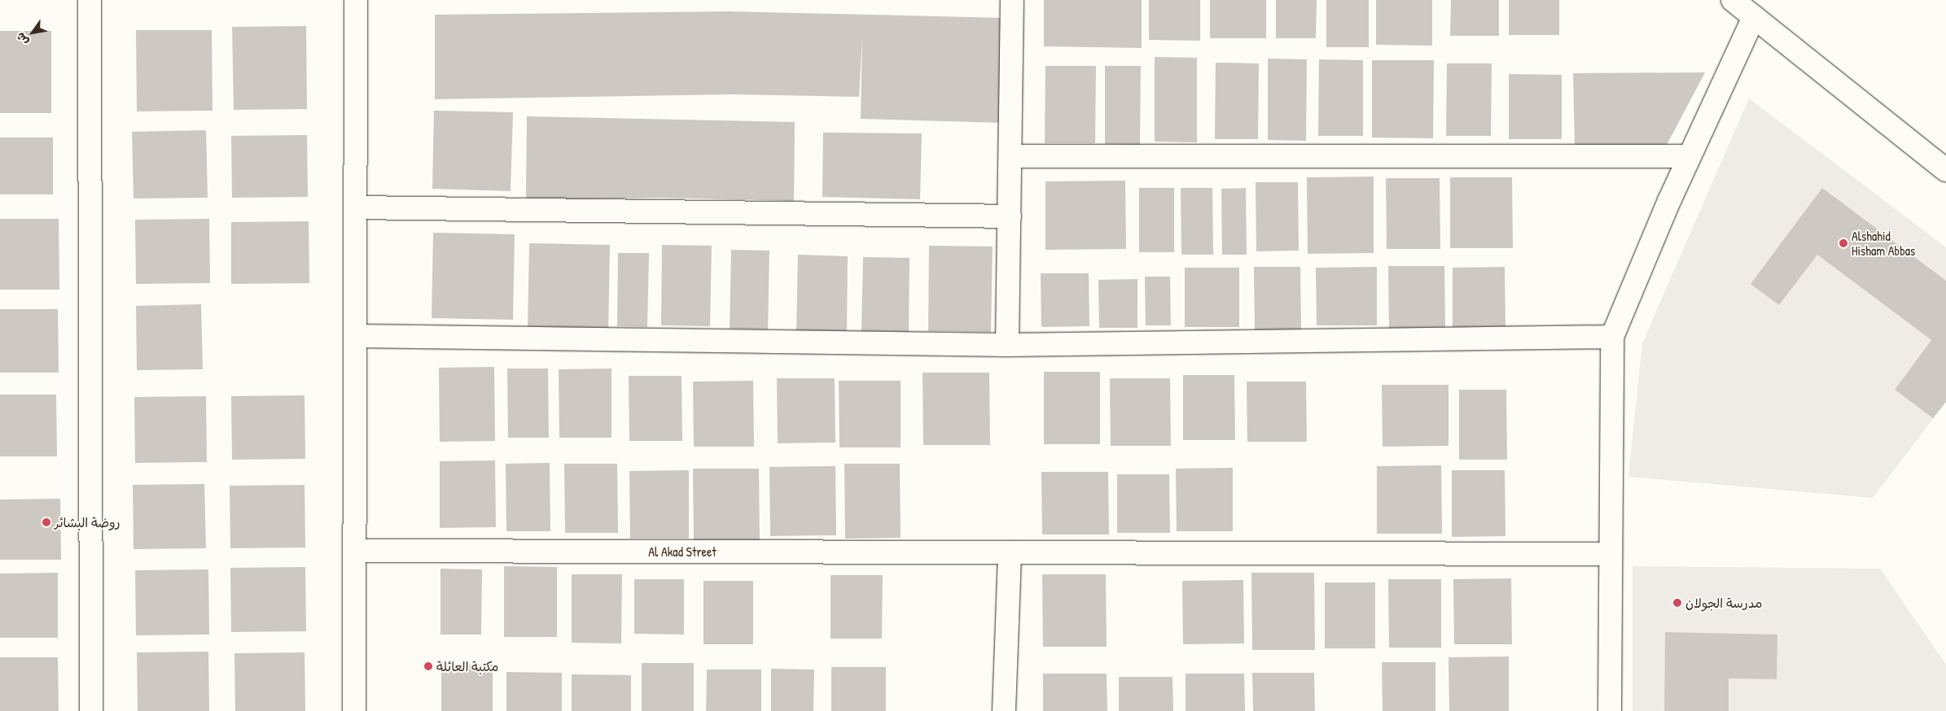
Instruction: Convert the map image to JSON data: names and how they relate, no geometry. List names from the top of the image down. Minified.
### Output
{"streets":{"street":["Al Akad Street"]},"places":["Alshahid Hisham Abbas","روضة البشائر","مدرسة الجولان","مكتبة العائلة"],"north":"bottom left"}
